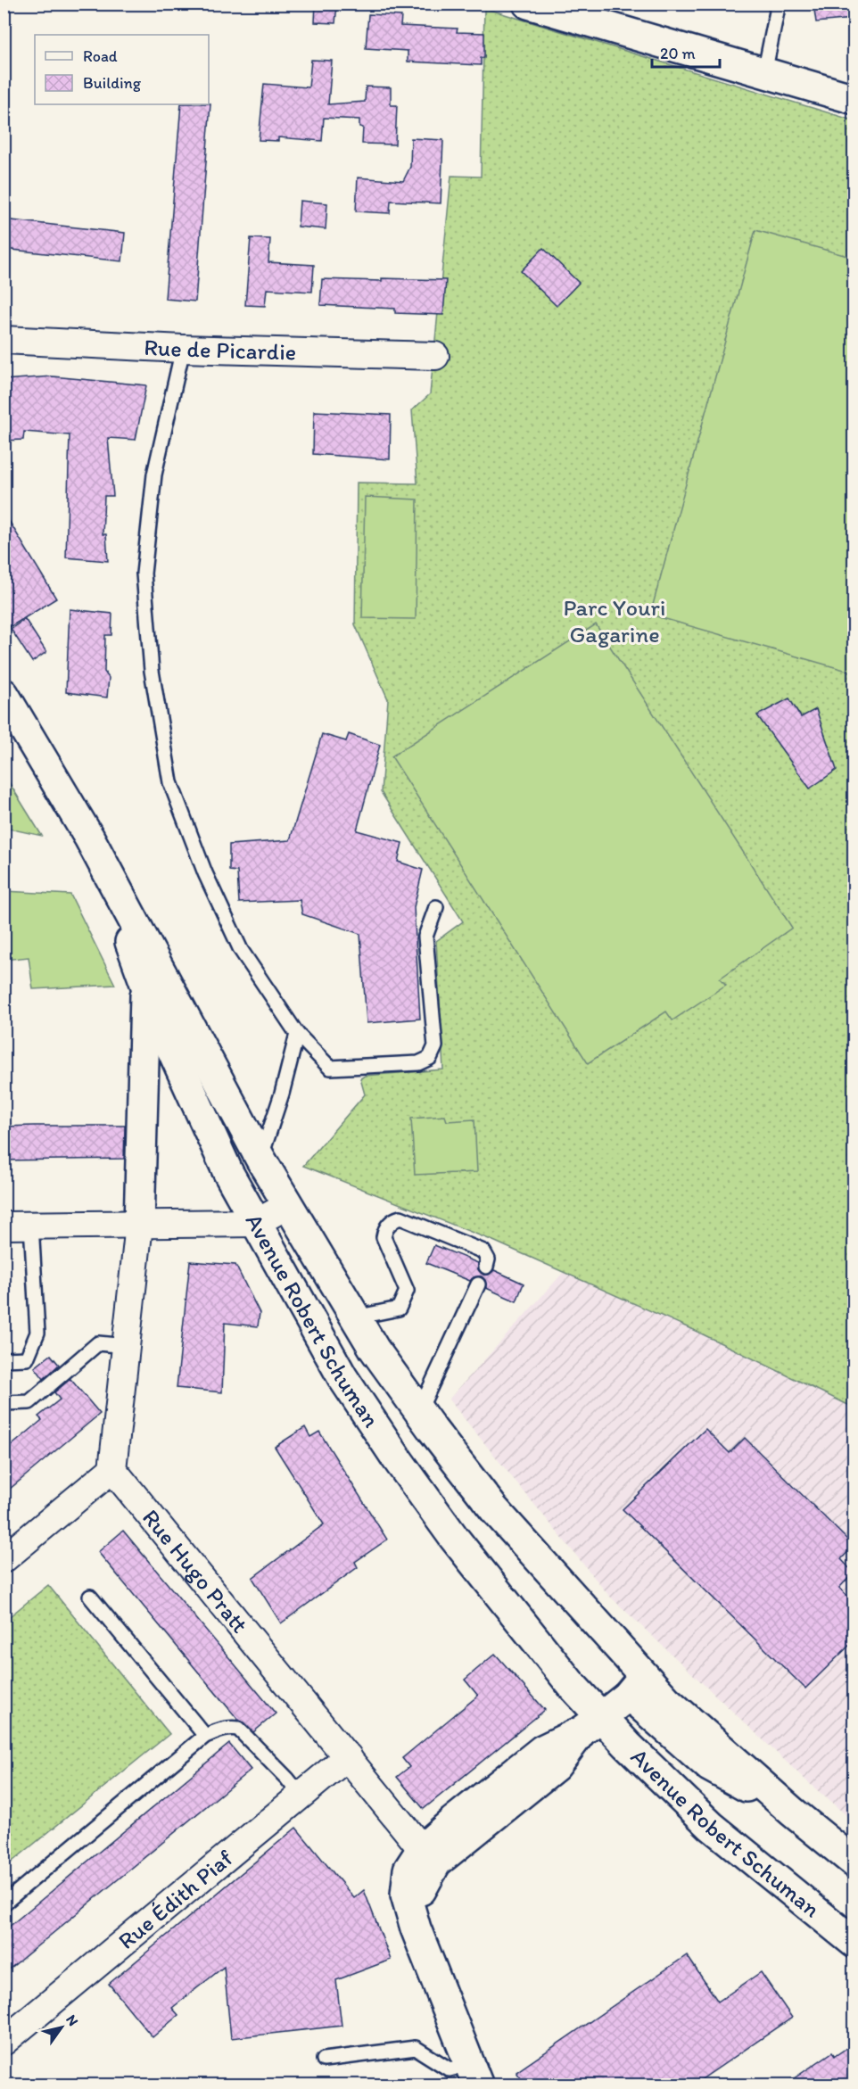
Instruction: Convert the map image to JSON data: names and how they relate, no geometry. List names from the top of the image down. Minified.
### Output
{"streets":{"main road":["Avenue Robert Schuman"],"street":["Rue de Picardie","Rue Hugo Pratt","Rue Édith Piaf"]},"crossings":[["Rue Hugo Pratt","Rue Édith Piaf"]],"parks":["Parc Youri Gagarine"],"legend":["Road","Building"],"scale_bar":"20 m","north":"top right"}
